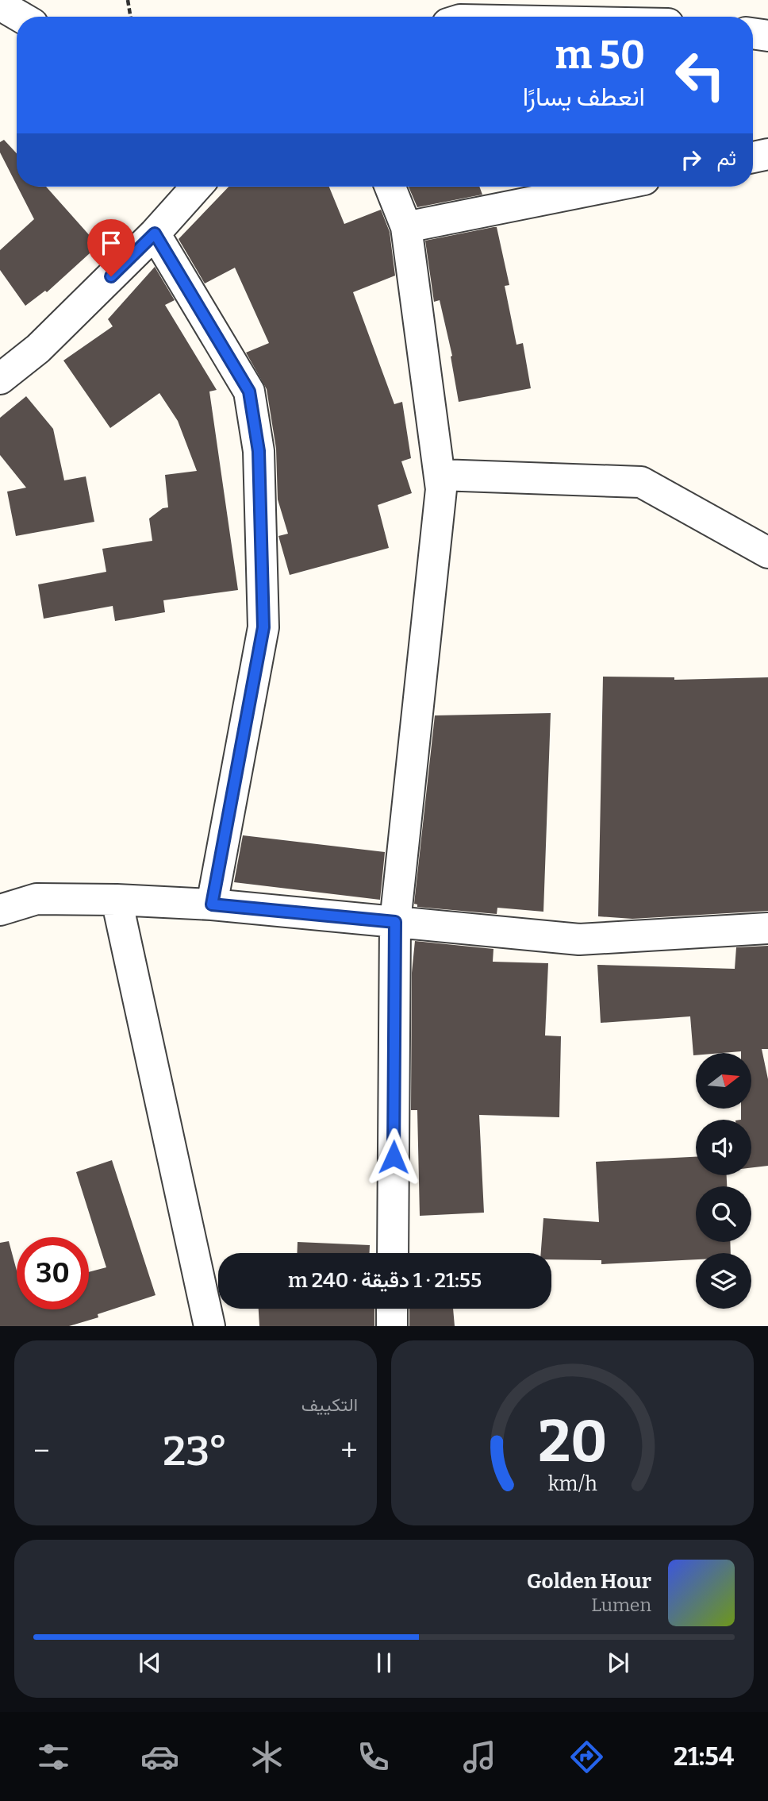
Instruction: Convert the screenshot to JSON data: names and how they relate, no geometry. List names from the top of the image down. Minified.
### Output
{"north":"right","page":{"turn":["50 m","انعطف يسارًا"],"then":"ثم","limit":"30","trip":"21:55 · 1 دقيقة · 240 m","tile":"التكييف","heat":["−","23°","+"],"song":["Golden Hour","Lumen"],"tabs":"21:54","gauge":["20","km/h"]}}
